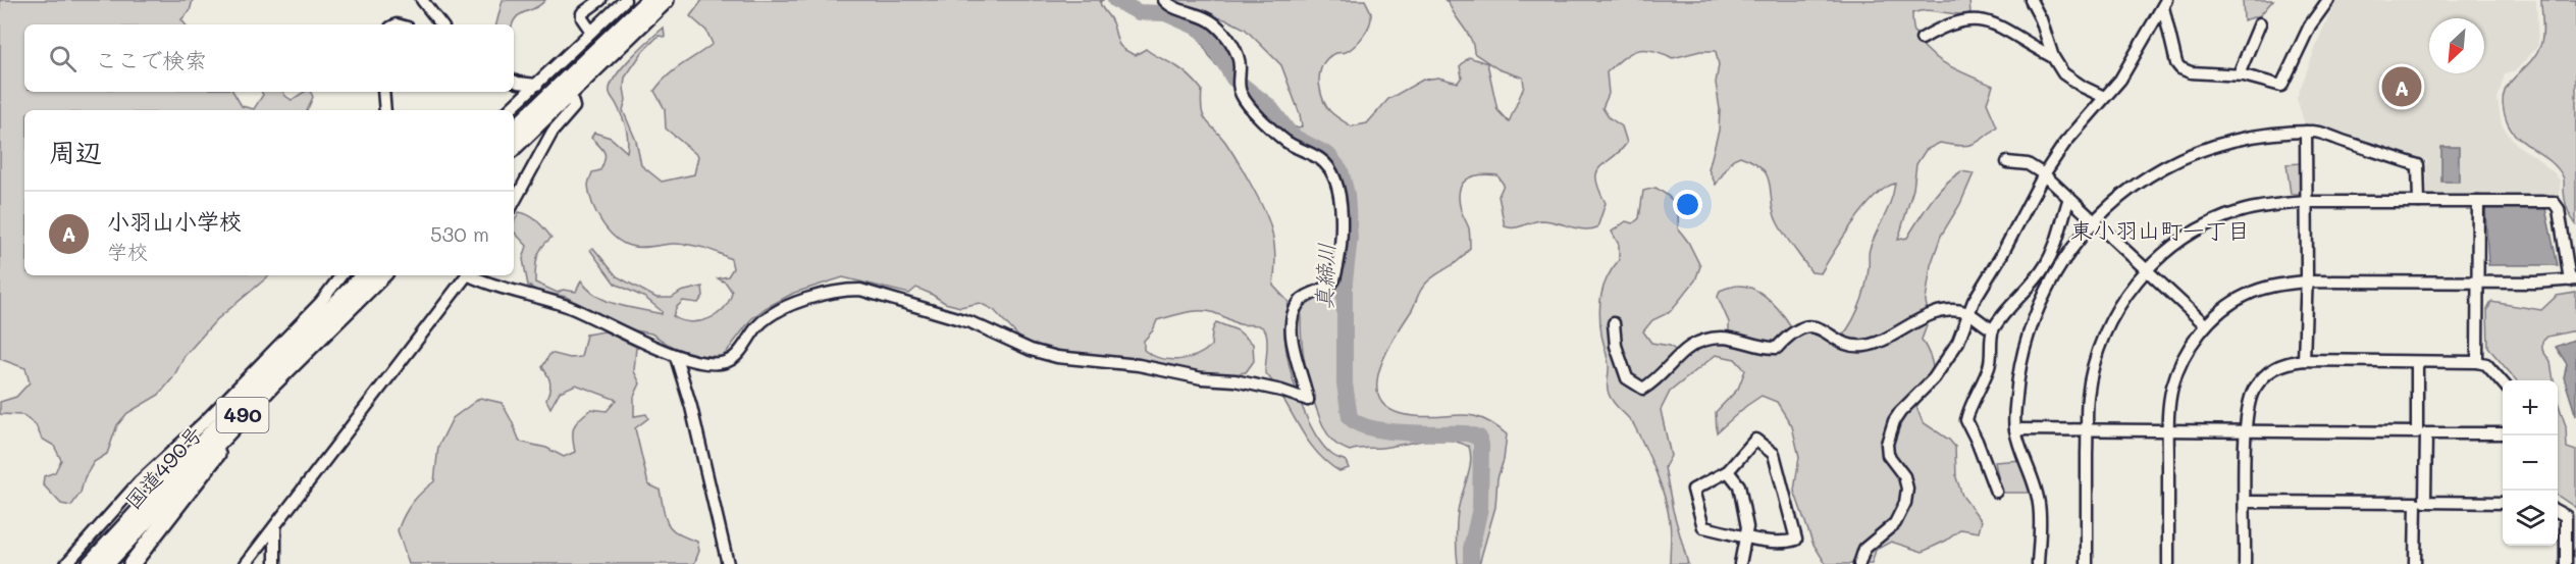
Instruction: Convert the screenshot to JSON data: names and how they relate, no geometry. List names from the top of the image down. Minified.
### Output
{"streets":{"highway":["490","国道490号"]},"districts":["東小羽山町一丁目"],"water":["真締川"],"north":"bottom left","page":{"search":"ここで検索","pins":"A","heading":"周辺","list":[{"mark":"A","name":"小羽山小学校","note":"学校","value":"530 m"}],"map_buttons":["+","−"]}}
